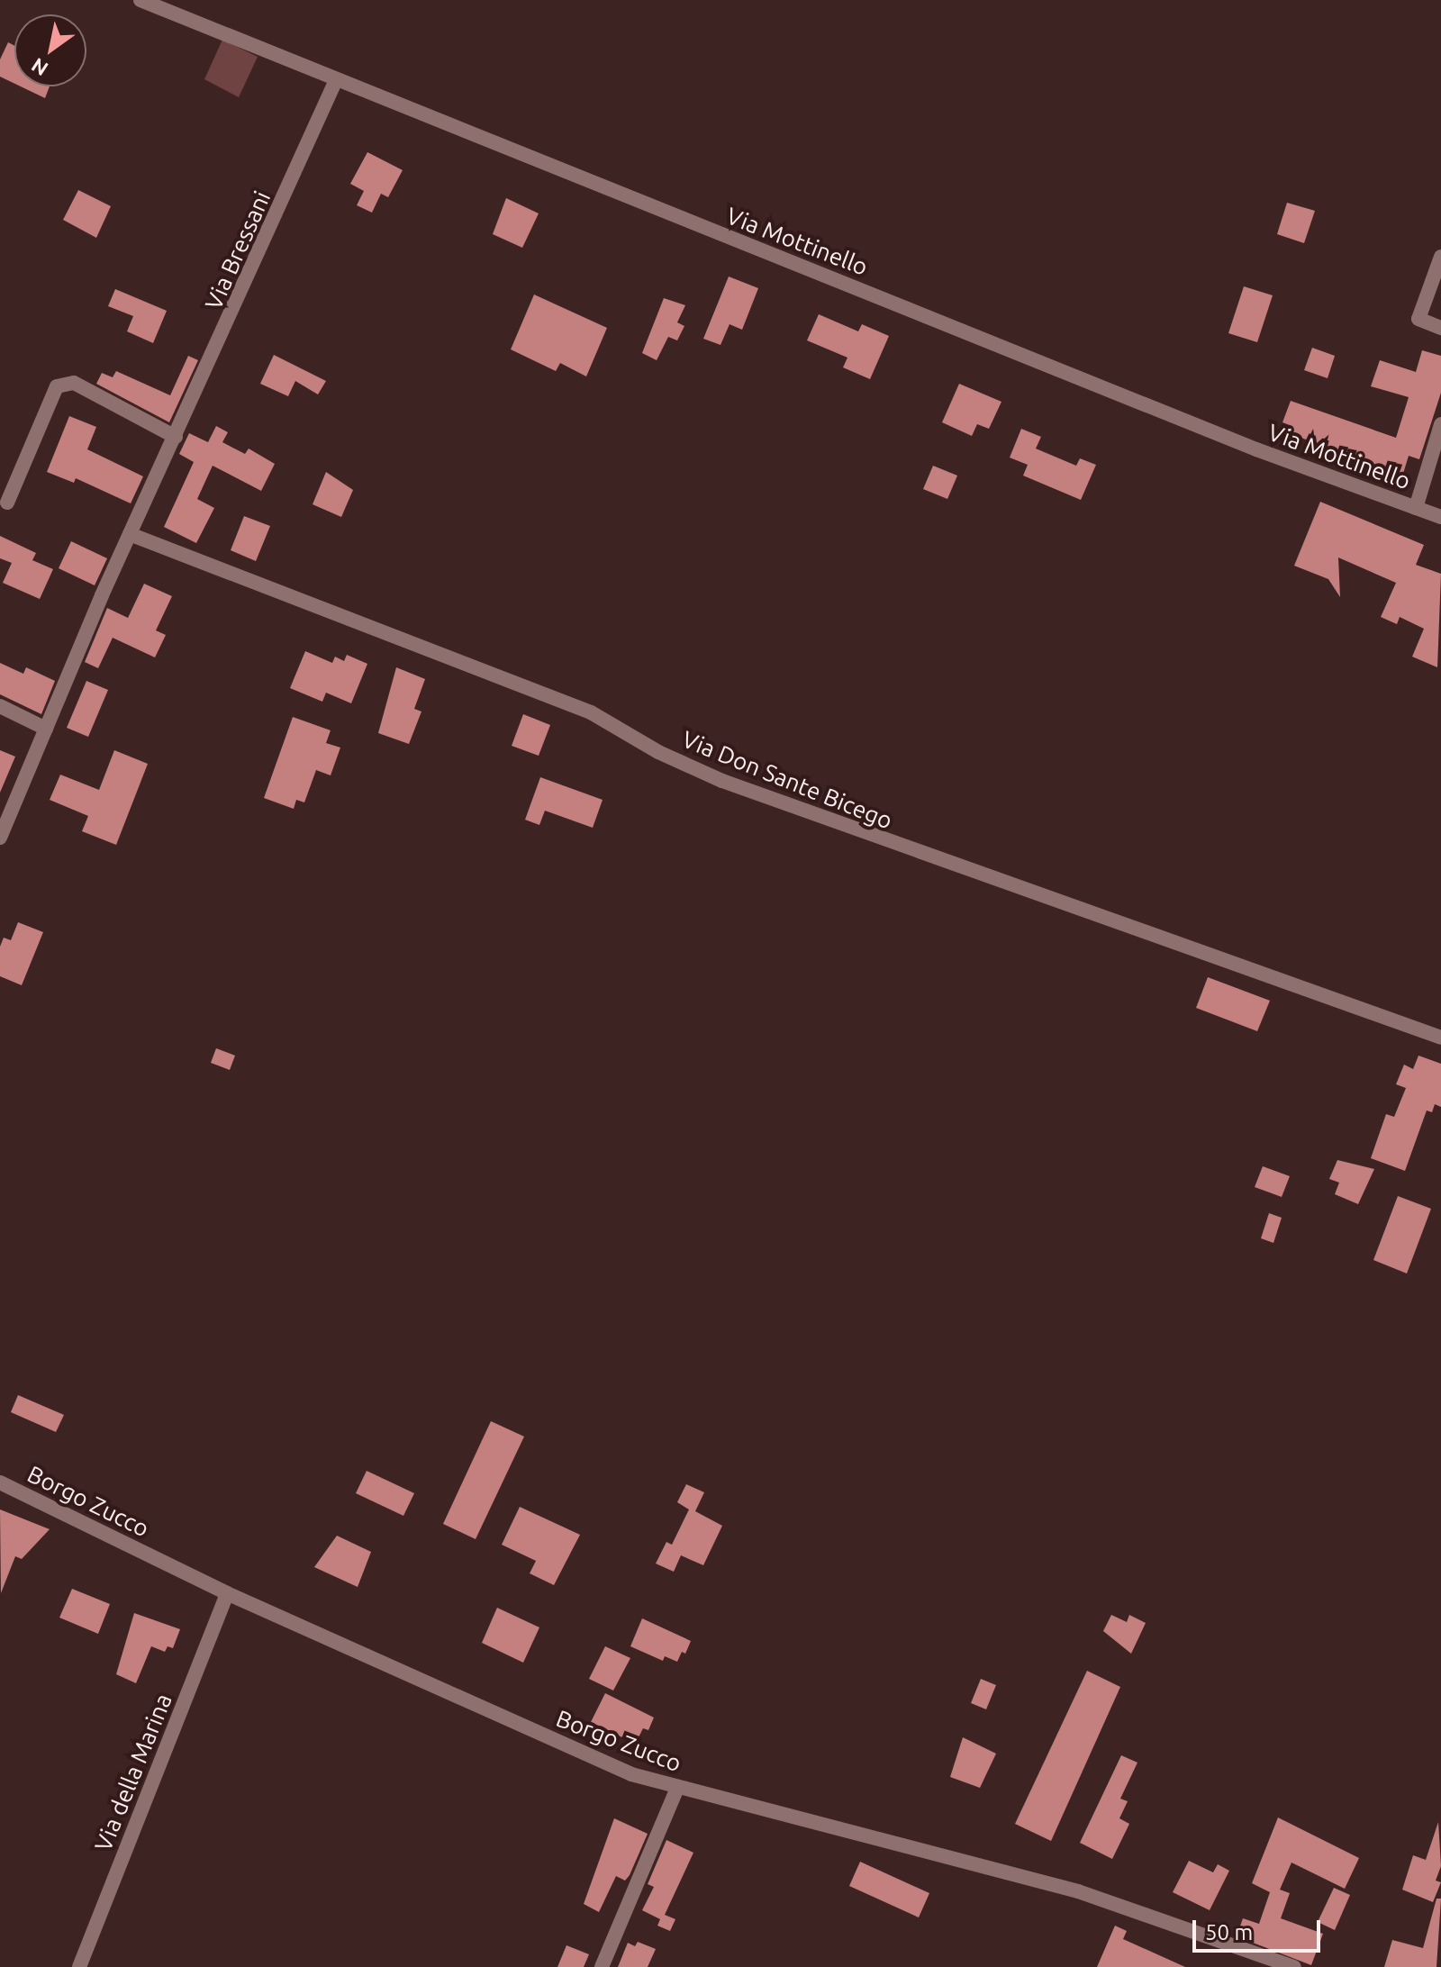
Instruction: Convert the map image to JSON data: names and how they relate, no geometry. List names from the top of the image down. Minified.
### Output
{"streets":{"street":["Via Mottinello","Via Bressani","Via Don Sante Bicego","Borgo Zucco","Via della Marina"]},"crossings":[["Via Mottinello","Via Bressani"],["Via Bressani","Via Don Sante Bicego"],["Borgo Zucco","Via della Marina"]],"scale_bar":"50 m","north":"bottom left"}
